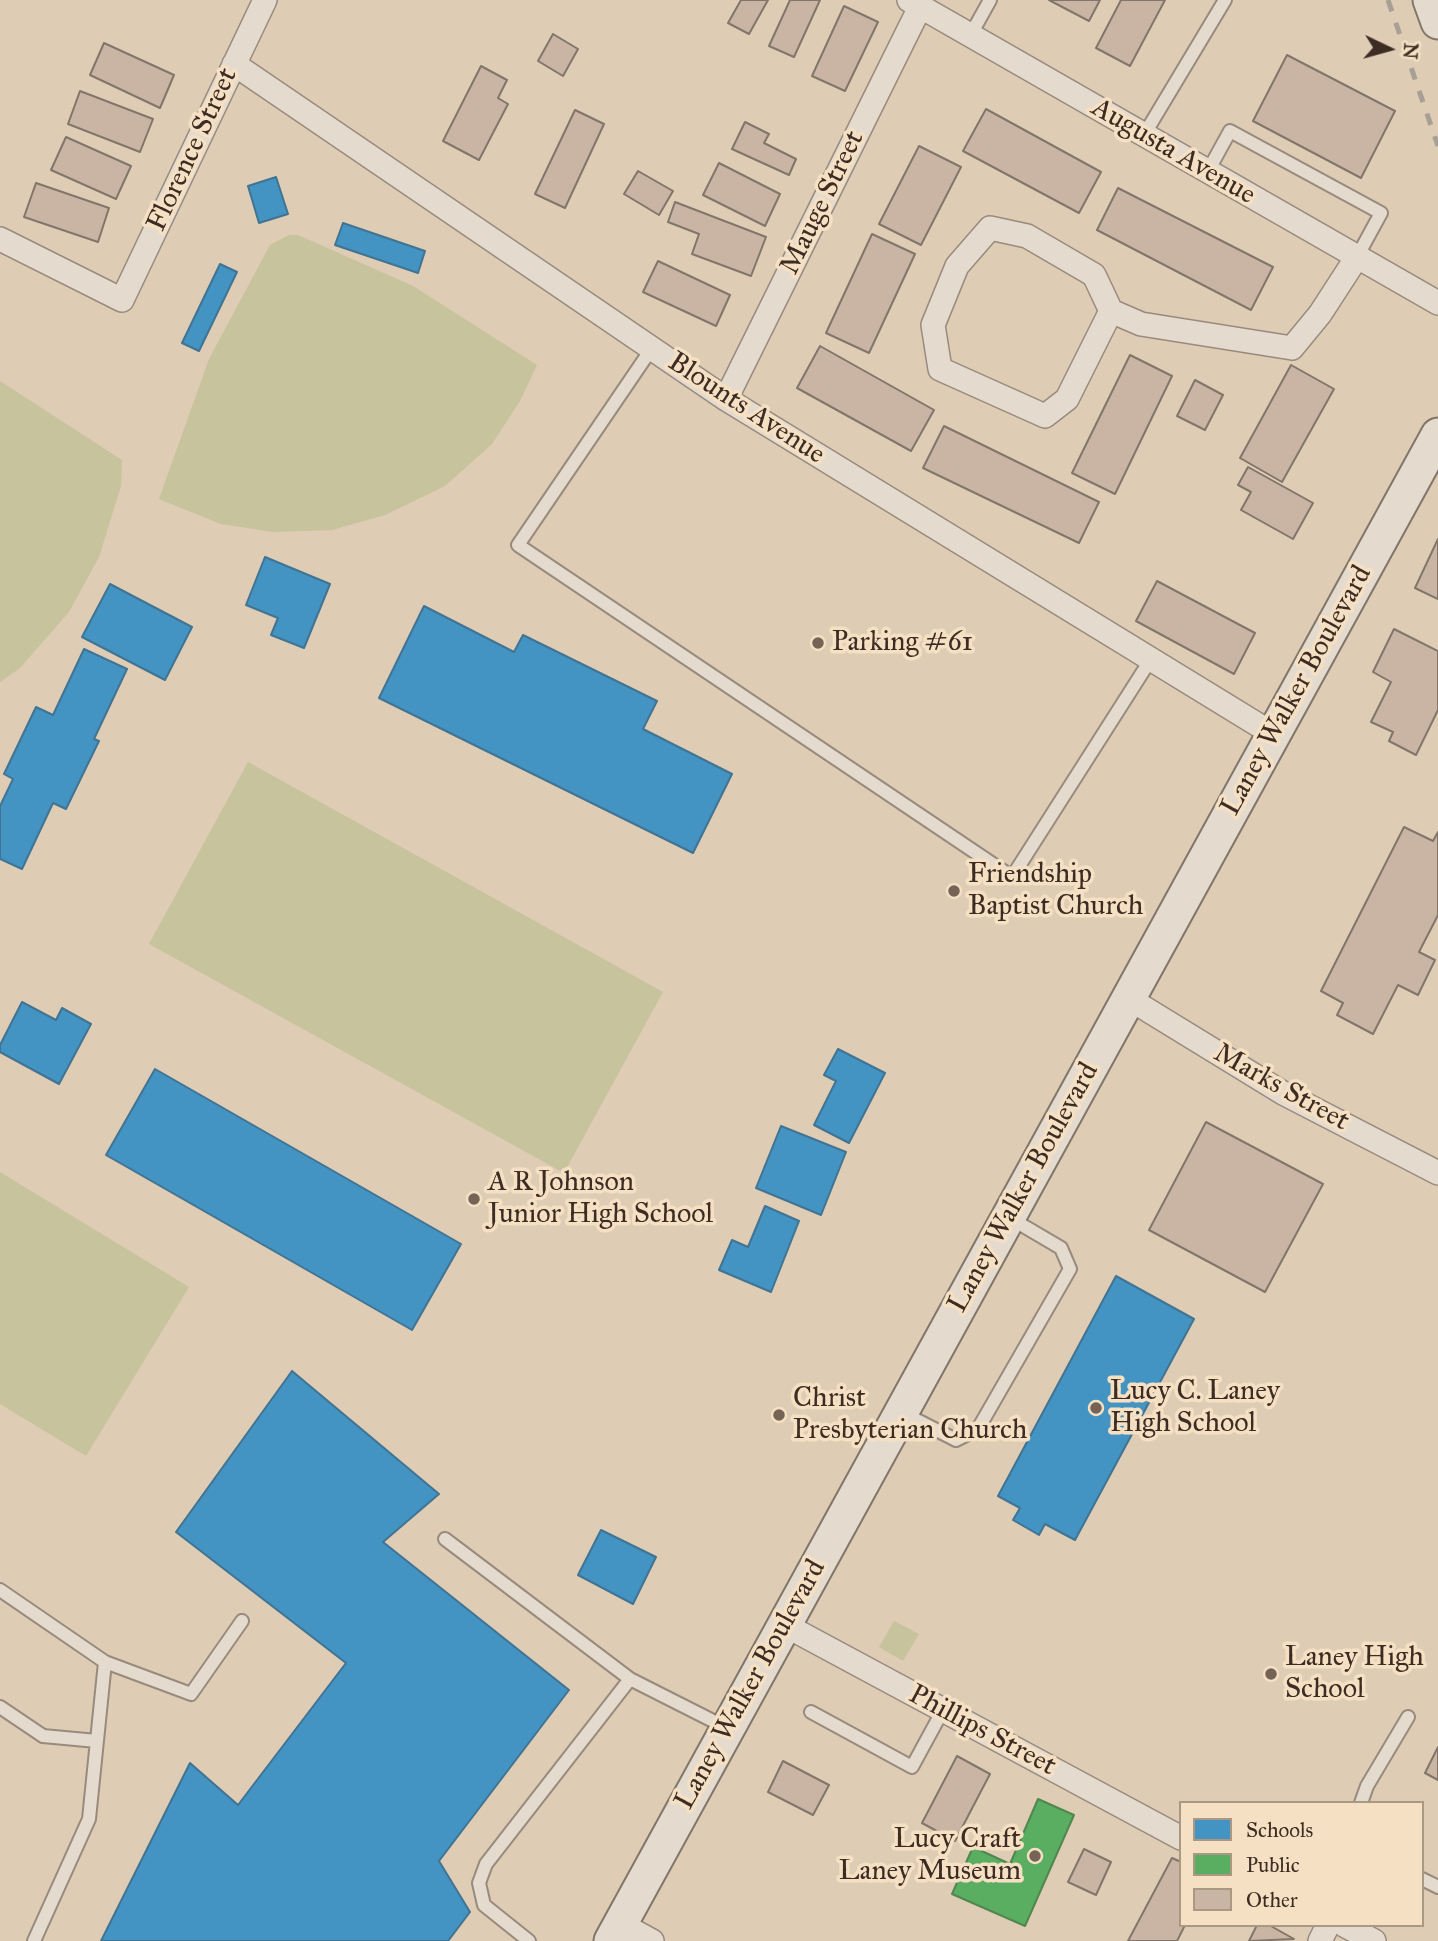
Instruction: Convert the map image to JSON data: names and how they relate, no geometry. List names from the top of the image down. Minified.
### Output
{"streets":{"main road":["Laney Walker Boulevard"],"street":["Florence Street","Augusta Avenue","Mauge Street","Blounts Avenue","Marks Street","Phillips Street"]},"crossings":[["Florence Street","Blounts Avenue"],["Augusta Avenue","Mauge Street"],["Mauge Street","Blounts Avenue"],["Blounts Avenue","Laney Walker Boulevard"],["Laney Walker Boulevard","Marks Street"],["Laney Walker Boulevard","Phillips Street"]],"places":["Parking #61","Friendship Baptist Church","A R Johnson Junior High School","Lucy C. Laney High School","Christ Presbyterian Church","Laney High School","Lucy Craft Laney Museum"],"legend":["Schools","Public","Other"],"north":"right"}
